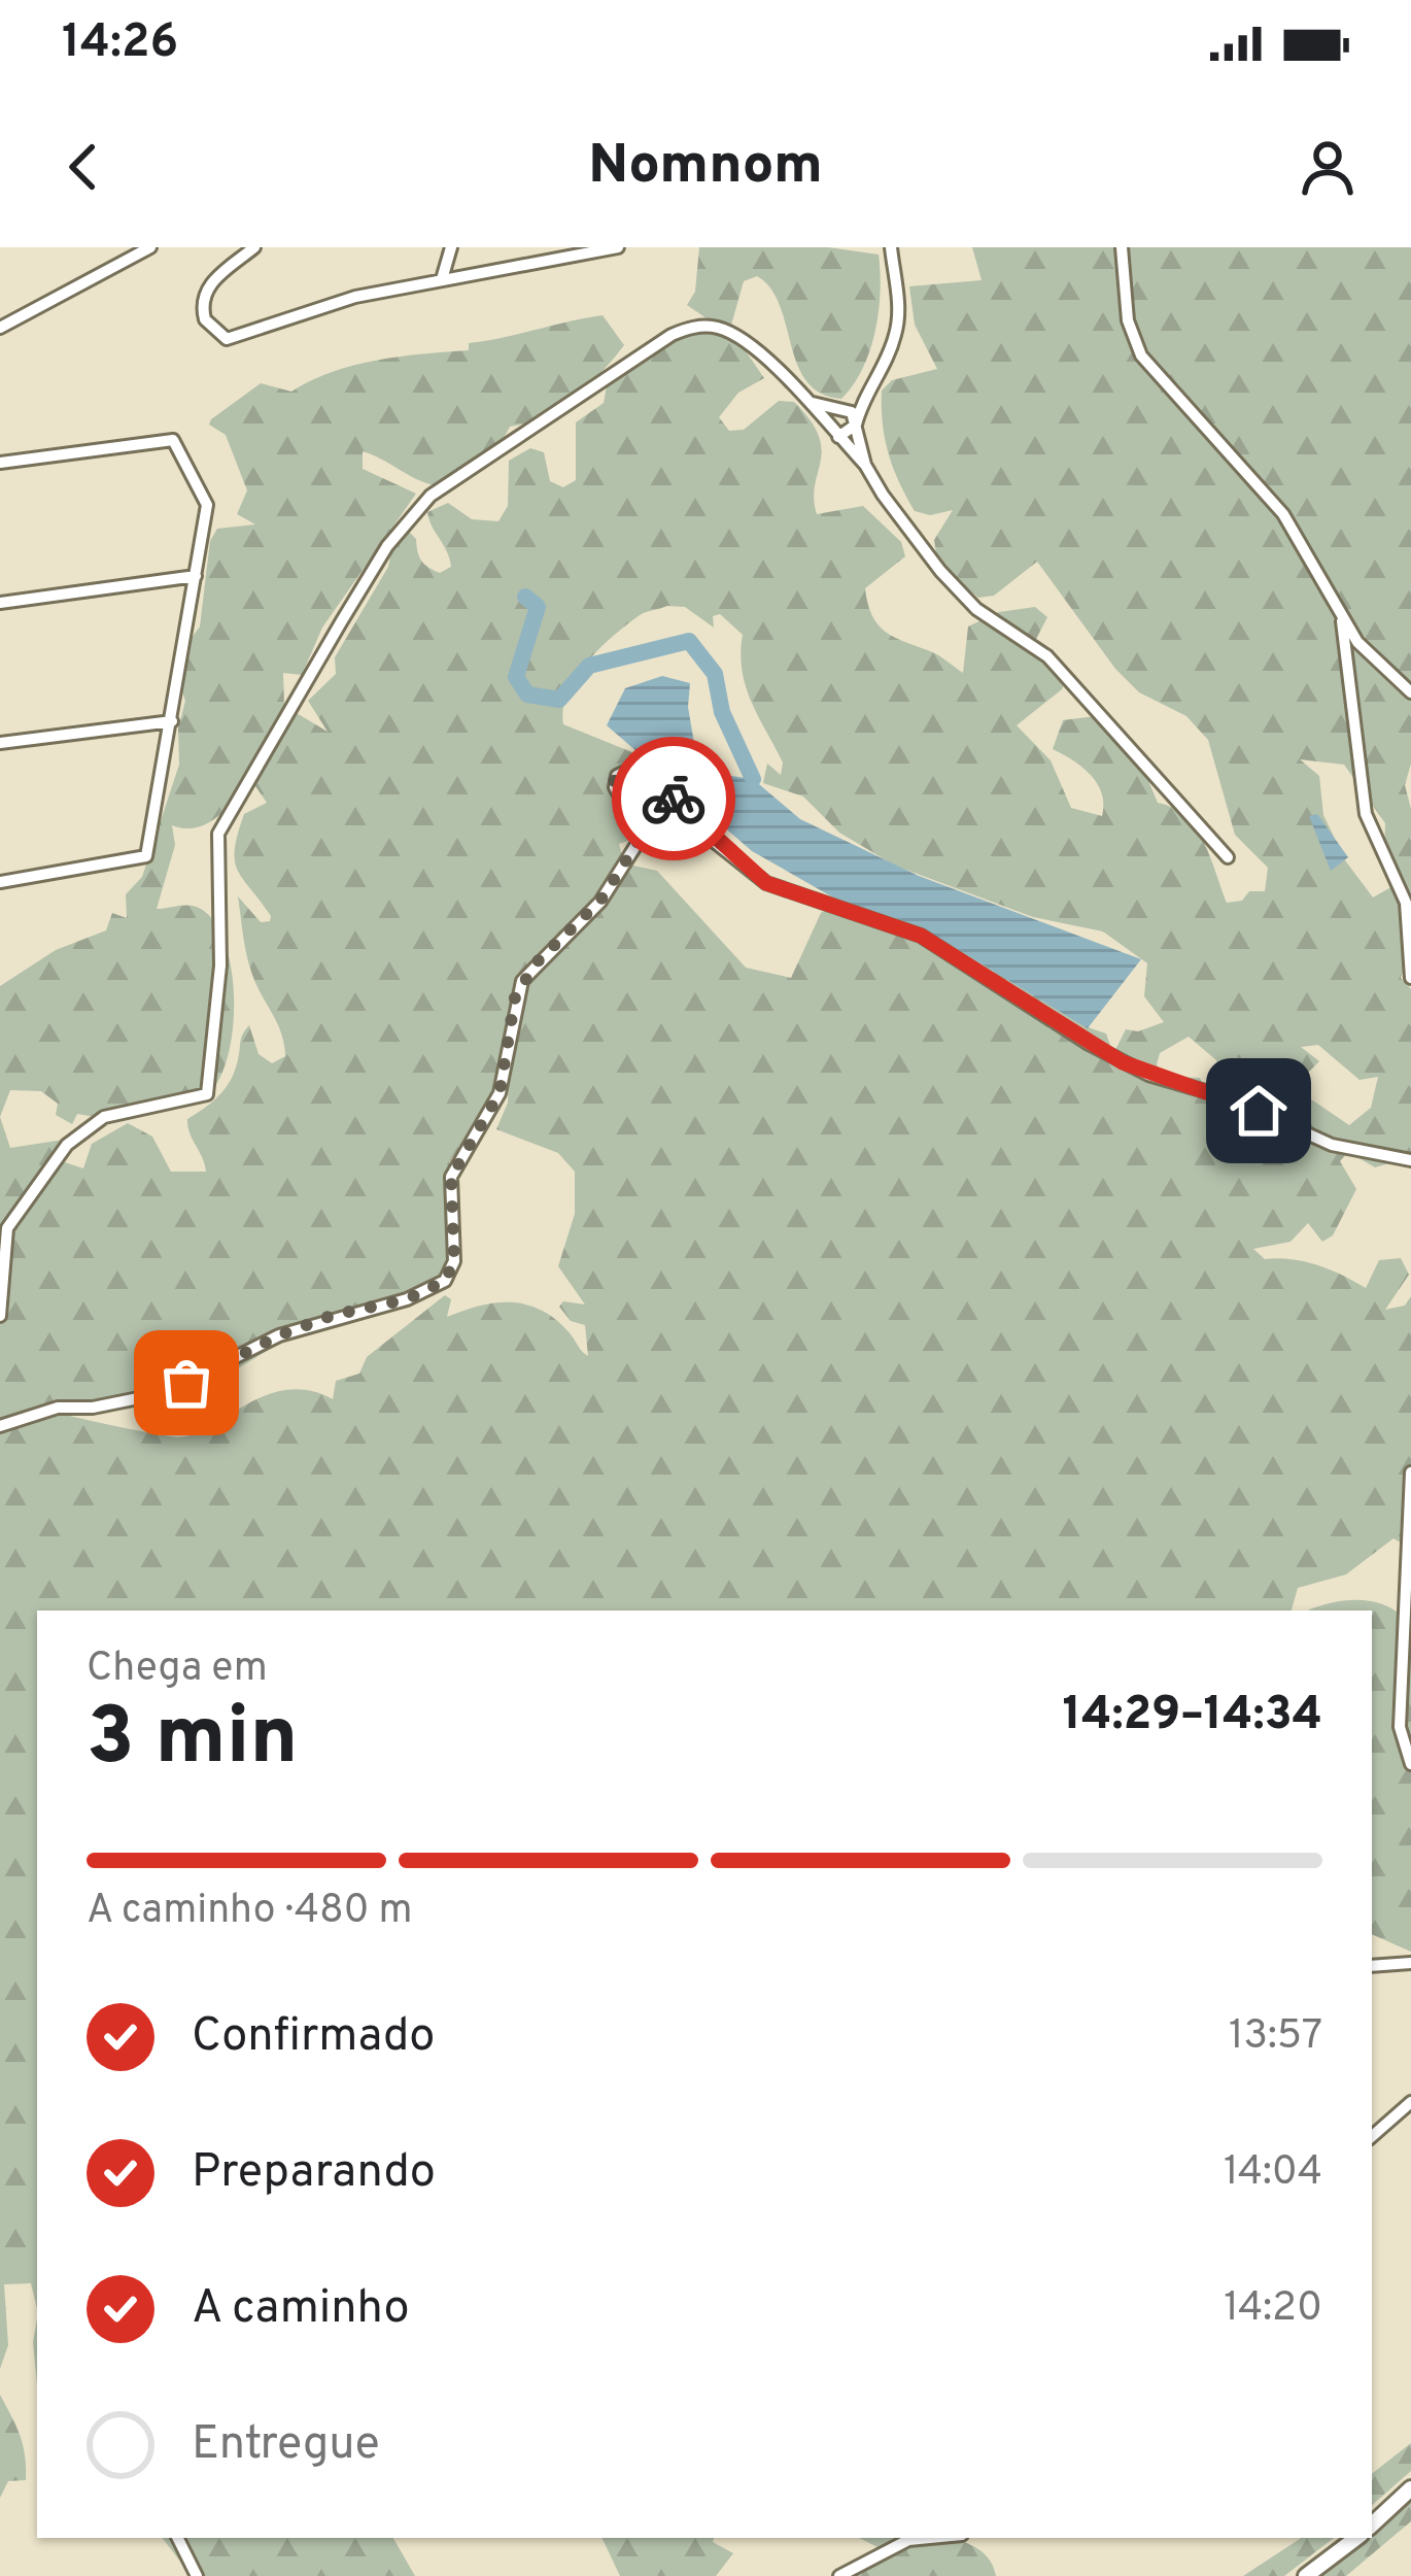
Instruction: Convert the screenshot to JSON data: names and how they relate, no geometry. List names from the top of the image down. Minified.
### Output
{"page":{"status":"14:26","header":"Nomnom","heading":["3 min","Chega em","14:29–14:34"],"bar":"A caminho · 480 m","list":[["Confirmado","13:57"],["Preparando","14:04"],["A caminho","14:20"],"Entregue"]}}
